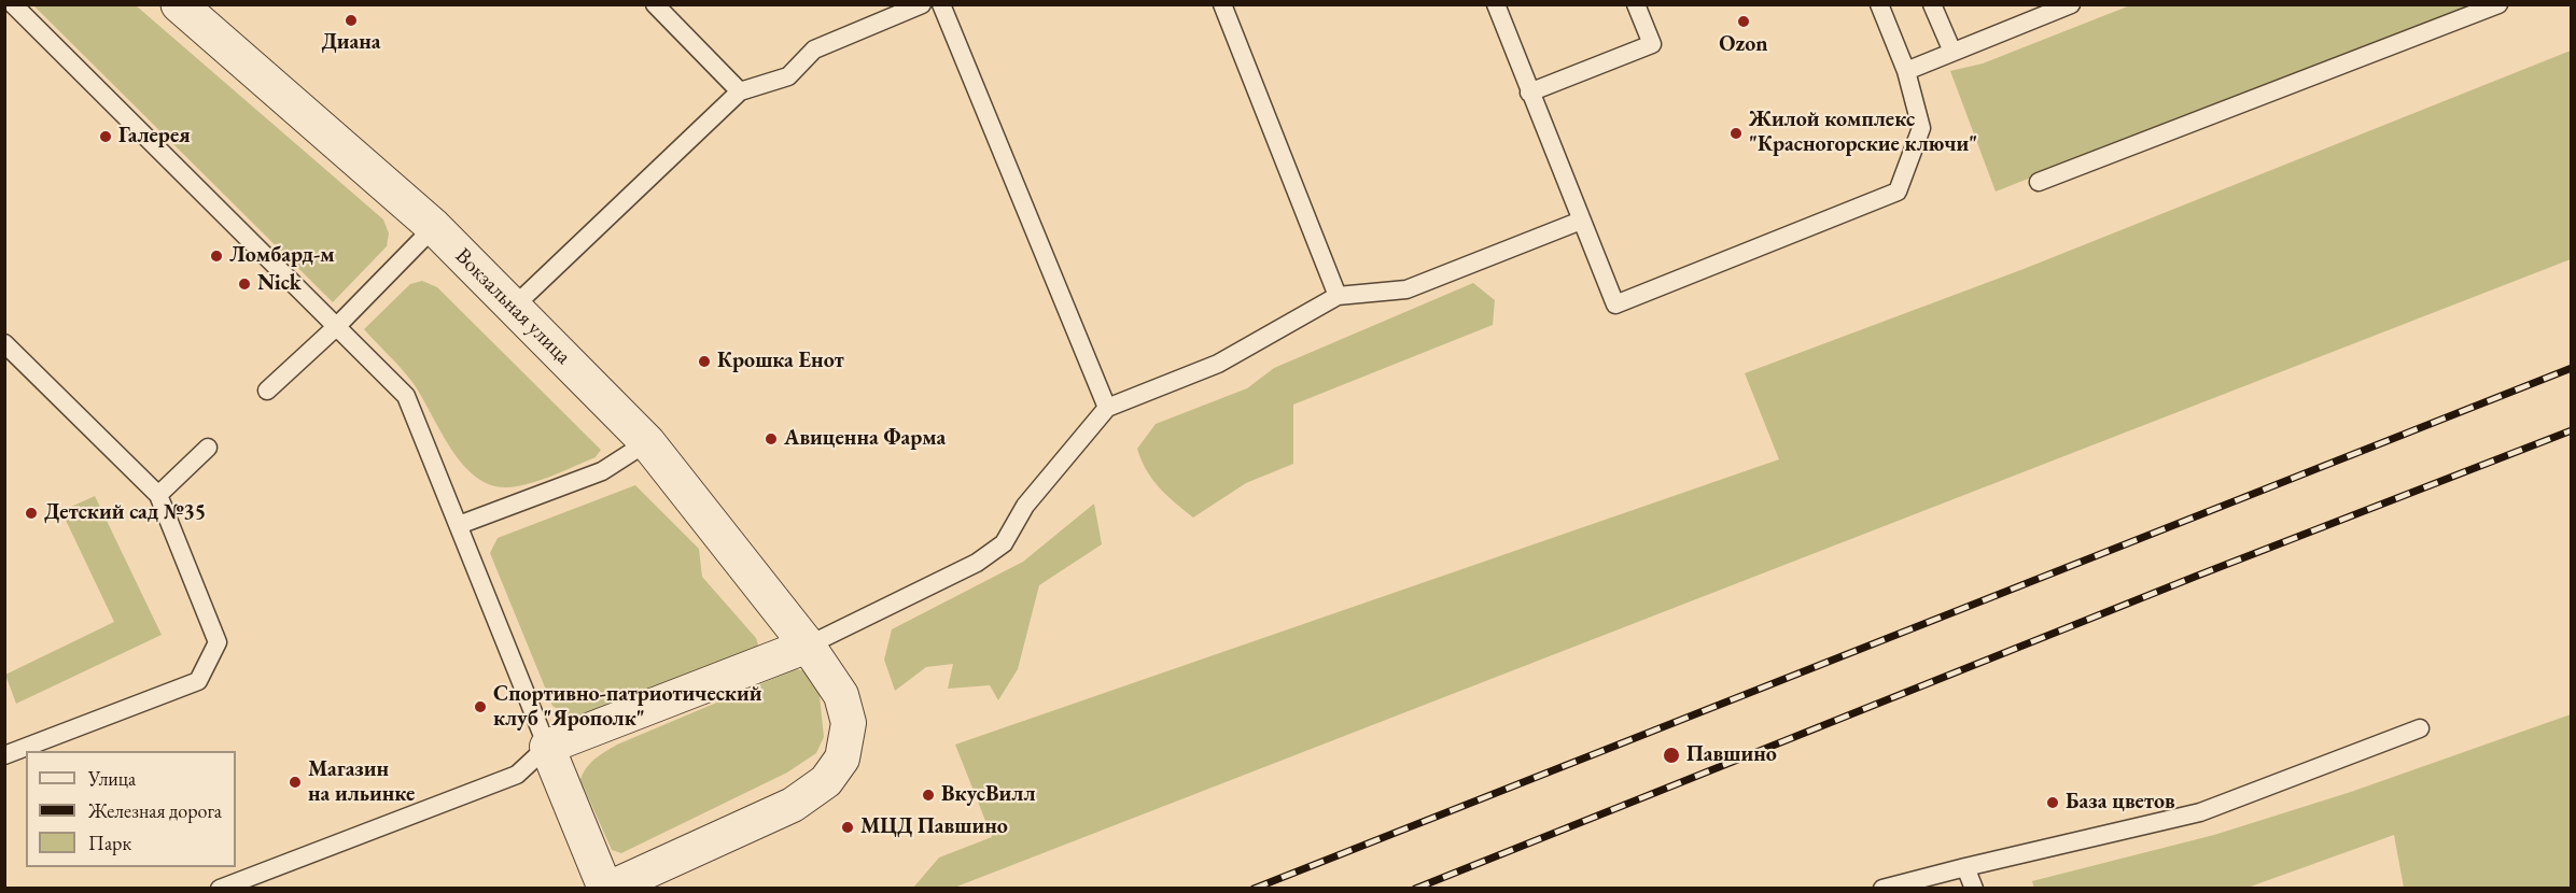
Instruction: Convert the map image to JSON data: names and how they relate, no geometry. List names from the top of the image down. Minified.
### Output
{"streets":{"street":["Вокзальная улица"]},"places":["Диана","Ozon","Жилой комплекс \"Красногорские ключи\"","Галерея","Ломбард-м","Nick","Крошка Енот","Авиценна Фарма","Детский сад №35","Спортивно-патриотический клуб \"Ярополк\"","Павшино","Магазин на ильинке","ВкусВилл","База цветов","МЦД Павшино"],"legend":["Улица","Железная дорога","Парк"]}
